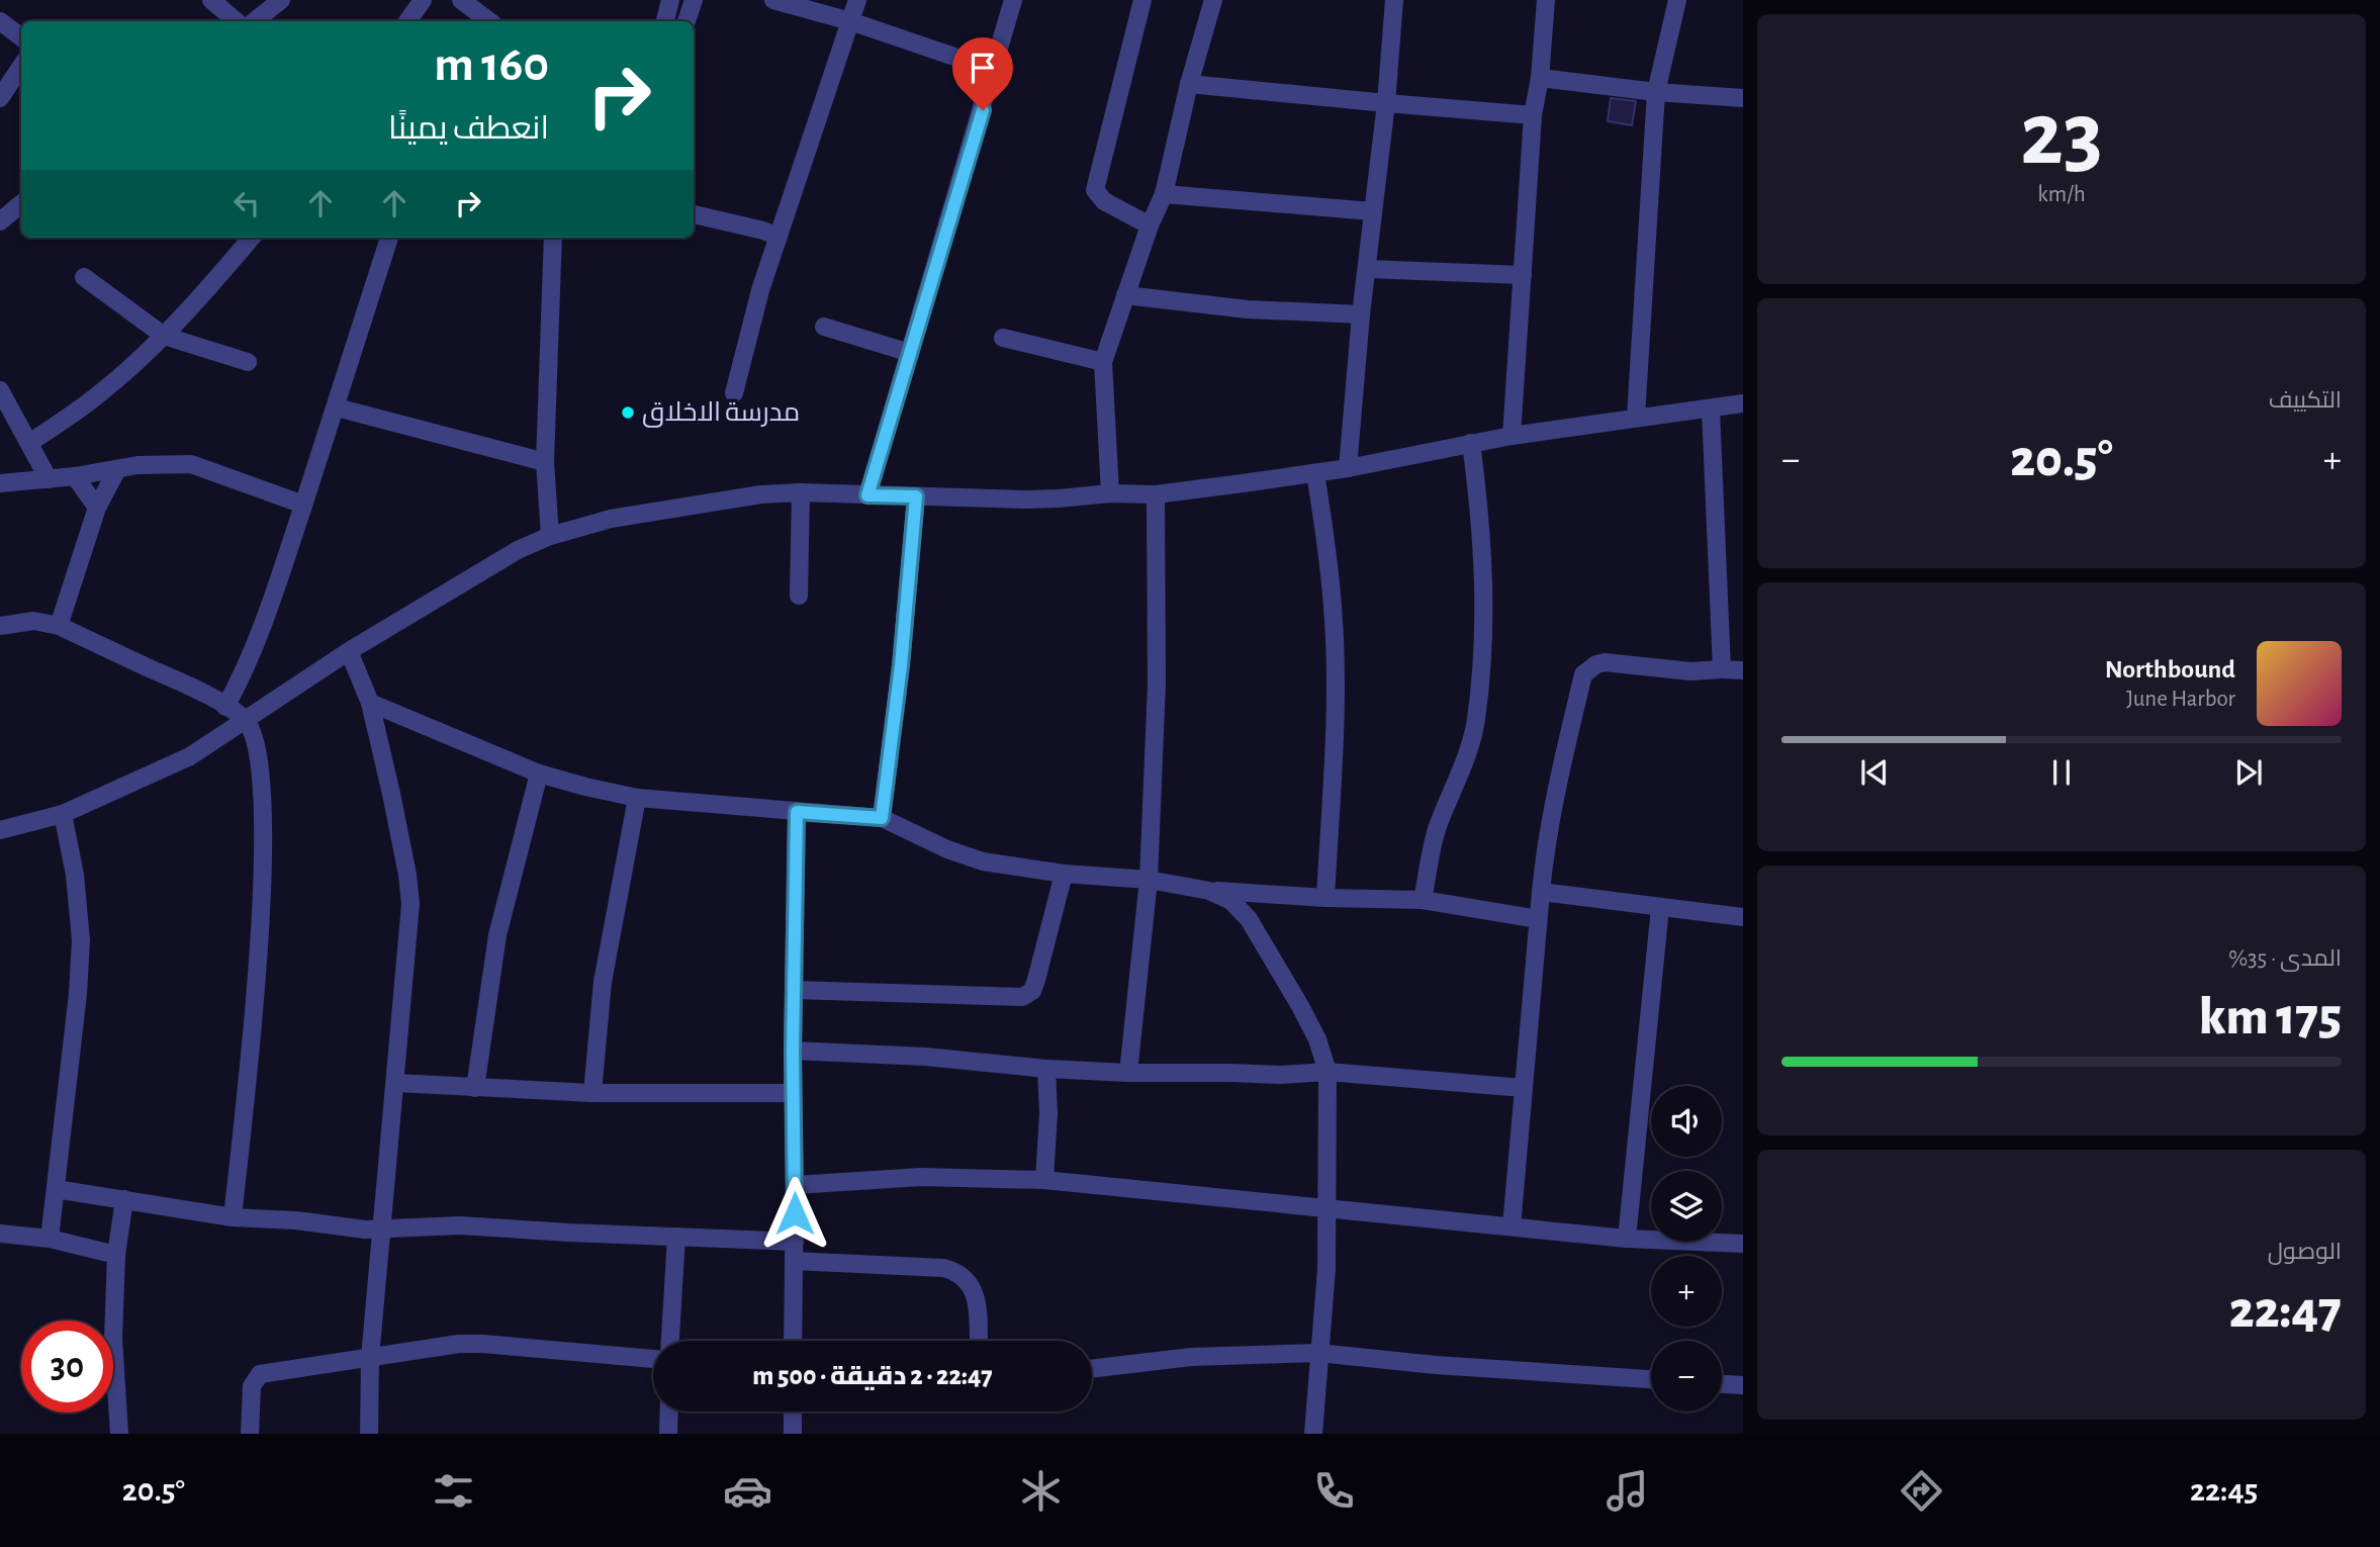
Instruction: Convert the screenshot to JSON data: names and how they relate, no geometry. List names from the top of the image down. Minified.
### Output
{"places":["مدرسة الاخلاق"],"page":{"tile":[["23","km/h"],"التكييف",["المدى · 35%","175 km"],["الوصول","22:47"]],"turn":["160 m","انعطف يمينًا"],"heat":["−","20.5°","+"],"song":["Northbound","June Harbor"],"map_buttons":["+","−"],"limit":"30","trip":"22:47 · 2 دقيقة · 500 m","tabs":["22:45","20.5°"]}}
